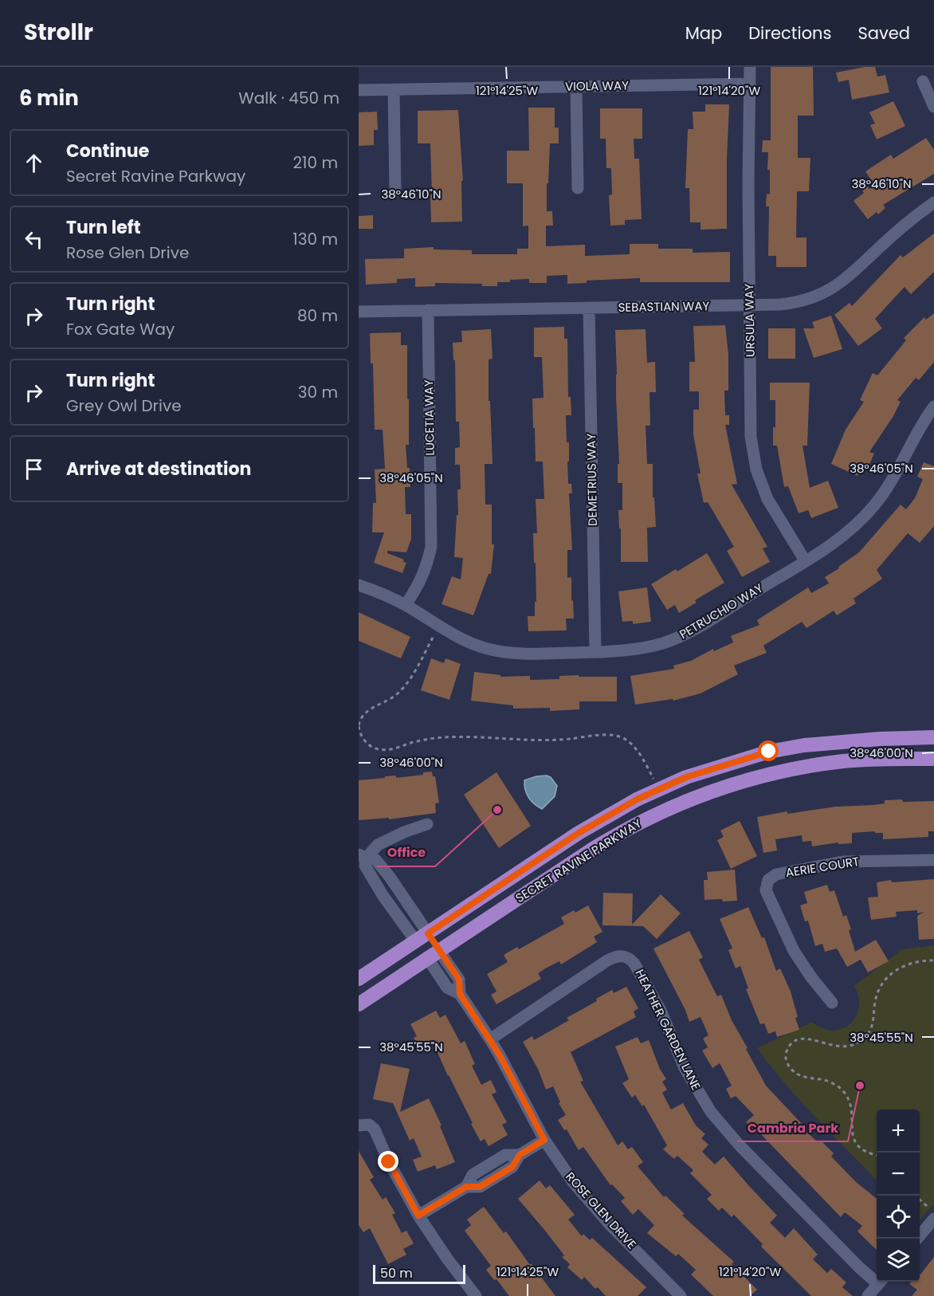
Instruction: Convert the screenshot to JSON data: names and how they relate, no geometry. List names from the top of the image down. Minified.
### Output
{"streets":{"main road":["SECRET RAVINE PARKWAY"],"street":["VIOLA WAY","SEBASTIAN WAY","URSULA WAY","LUCETIA WAY","DEMETRIUS WAY","PETRUCHIO WAY","AERIE COURT","HEATHER GARDEN LANE","ROSE GLEN DRIVE"]},"crossings":[["VIOLA WAY","URSULA WAY"],["SEBASTIAN WAY","URSULA WAY"],["SEBASTIAN WAY","LUCETIA WAY"],["SEBASTIAN WAY","DEMETRIUS WAY"],["URSULA WAY","PETRUCHIO WAY"],["LUCETIA WAY","PETRUCHIO WAY"],["DEMETRIUS WAY","PETRUCHIO WAY"],["SECRET RAVINE PARKWAY","ROSE GLEN DRIVE"],["HEATHER GARDEN LANE","ROSE GLEN DRIVE"]],"places":["Office","Cambria Park"],"scale_bar":"50 m","page":{"header":"Strollr","nav":["Map","Directions","Saved"],"heading":["6 min","Walk · 450 m"],"list":[["Continue","Secret Ravine Parkway","210 m"],["Turn left","Rose Glen Drive","130 m"],["Turn right","Fox Gate Way","80 m"],["Turn right","Grey Owl Drive","30 m"],"Arrive at destination"],"map_buttons":["+","−"],"scale":"50 m"},"coordinates":["121°14'25\"W","121°14'20\"W","38°46'10\"N","38°46'05\"N","38°46'00\"N","38°45'55\"N"]}
